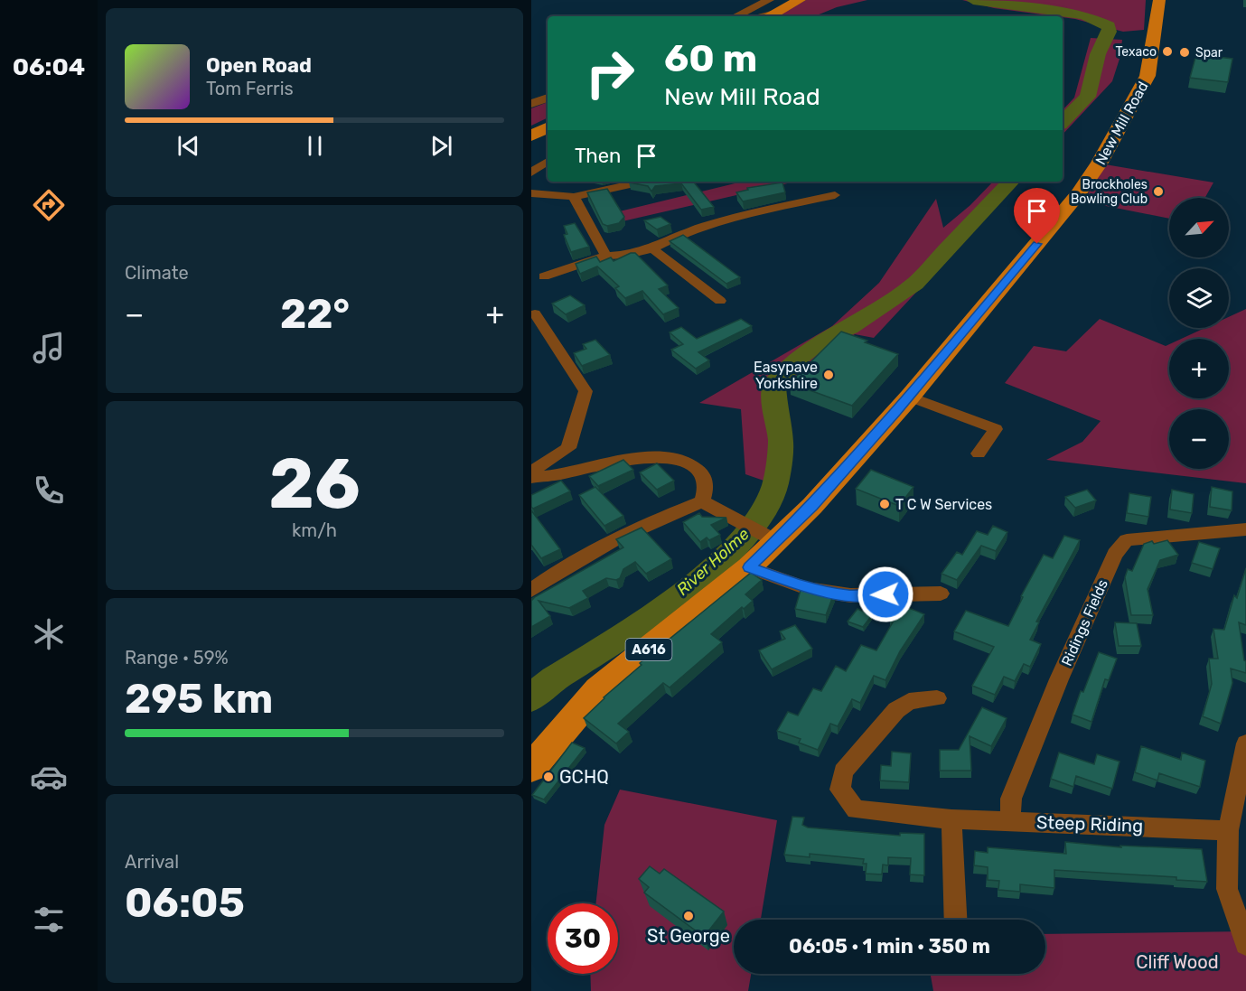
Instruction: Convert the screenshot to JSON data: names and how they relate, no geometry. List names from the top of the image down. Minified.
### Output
{"streets":{"main road":["New Mill Road","A616"],"street":["Ridings Fields","Steep Riding"]},"crossings":[["Ridings Fields","Steep Riding"]],"water":["River Holme"],"parks":["Cliff Wood"],"places":["Texaco","Spar","Brockholes Bowling Club","Easypave Yorkshire","T C W Services","GCHQ","St George"],"north":"top right","page":{"tabs":"06:04","turn":["60 m","New Mill Road"],"song":["Open Road","Tom Ferris"],"then":"Then","map_buttons":["+","−"],"tile":["Climate",["26","km/h"],["Range · 59%","295 km"],["Arrival","06:05"]],"heat":["−","22°","+"],"limit":"30","trip":"06:05 · 1 min · 350 m"}}
